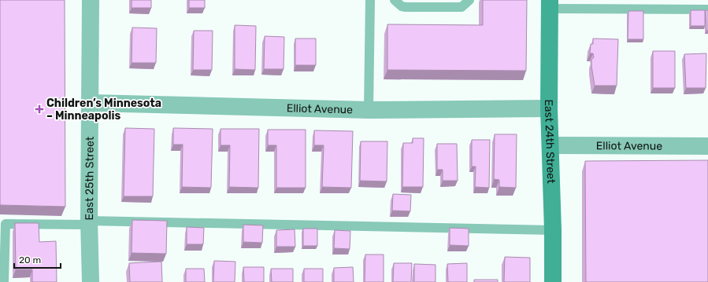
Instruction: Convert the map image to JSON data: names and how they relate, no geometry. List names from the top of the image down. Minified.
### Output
{"streets":{"street":["Elliot Avenue","East 24th Street","East 25th Street"]},"crossings":[["Elliot Avenue","East 24th Street"],["Elliot Avenue","East 25th Street"]],"places":{"health":["Children’s Minnesota – Minneapolis"]},"scale_bar":"20 m"}
